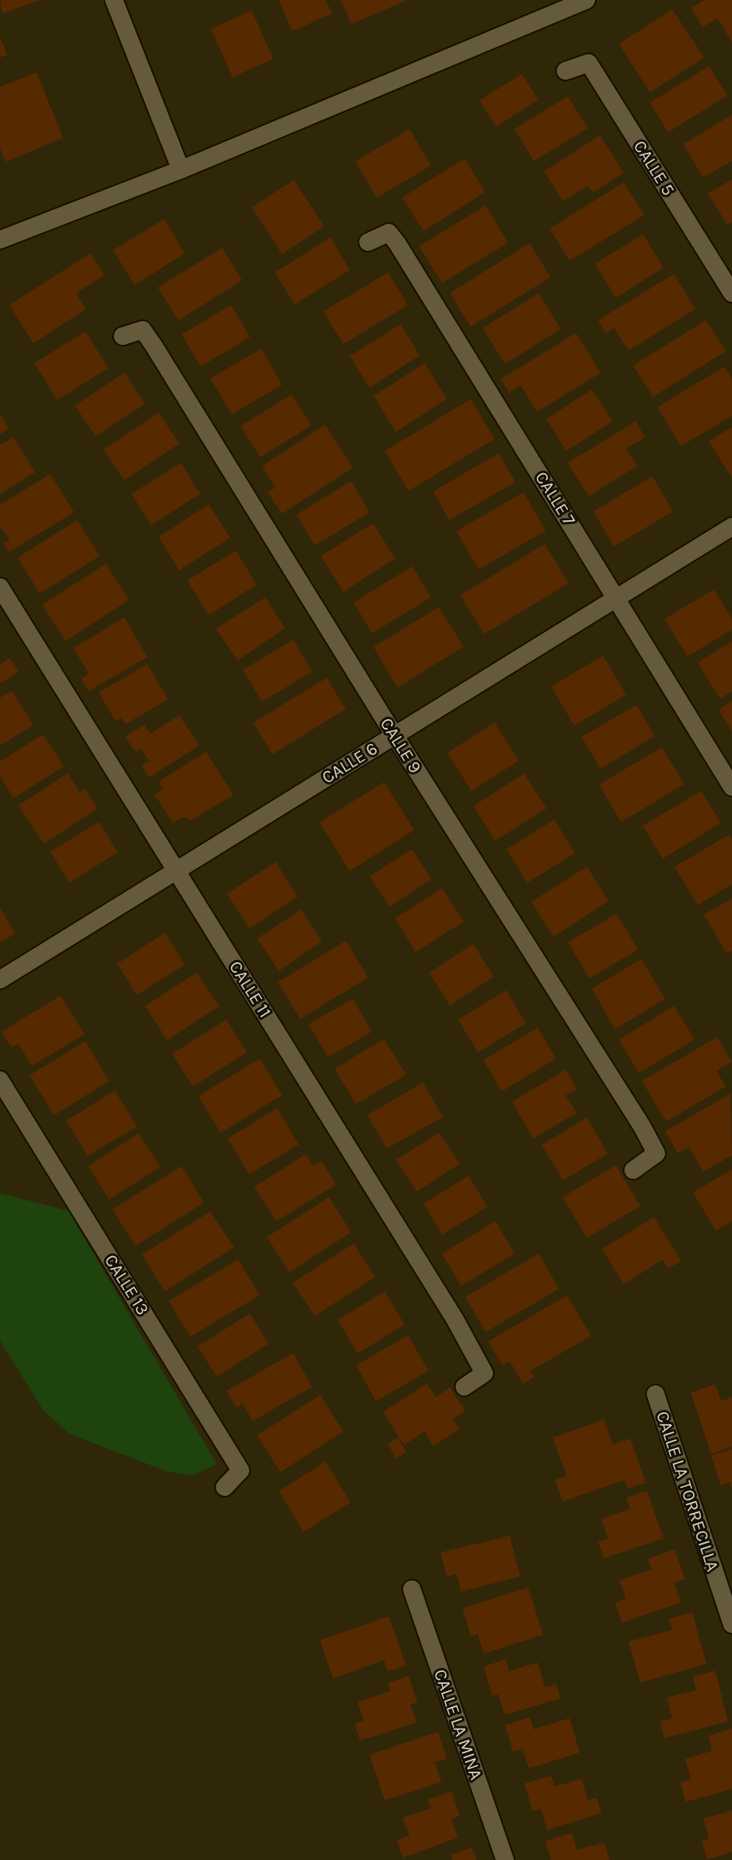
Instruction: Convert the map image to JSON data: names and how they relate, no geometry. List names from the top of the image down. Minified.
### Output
{"streets":{"street":["CALLE 5","CALLE 7","CALLE 9","CALLE 6","CALLE 11","CALLE 13","CALLE LA TORRECILLA","CALLE LA MINA"]},"crossings":[["CALLE 7","CALLE 6"],["CALLE 9","CALLE 6"],["CALLE 6","CALLE 11"]]}
